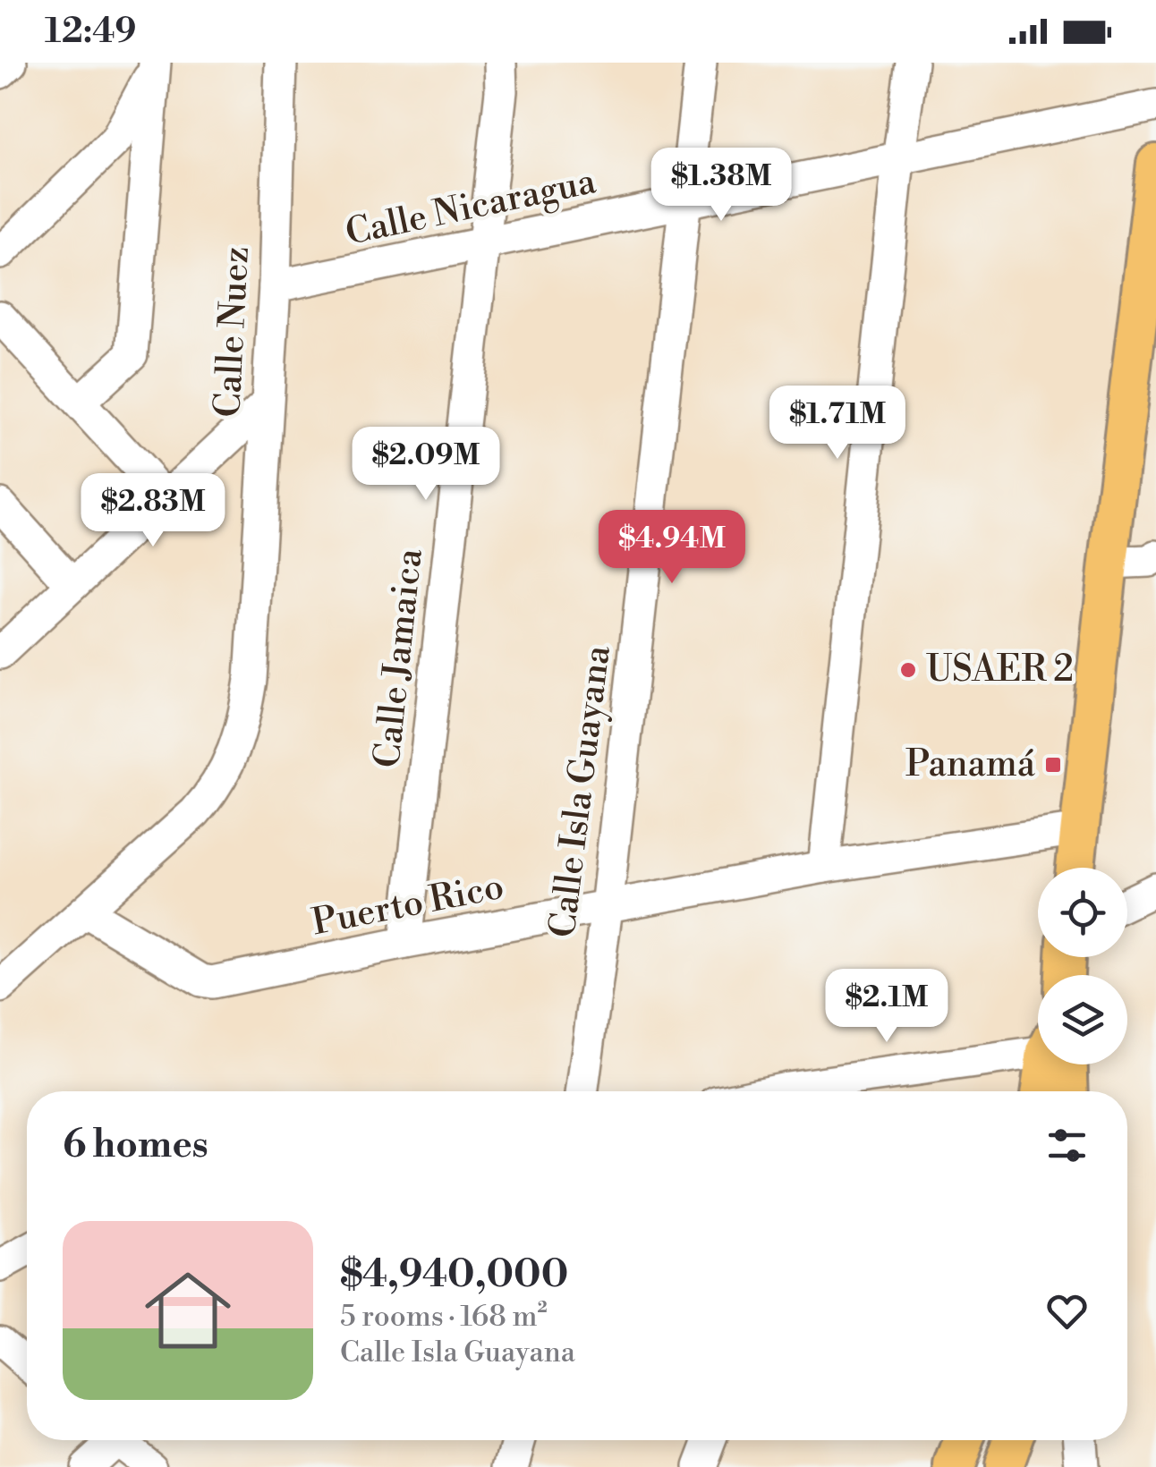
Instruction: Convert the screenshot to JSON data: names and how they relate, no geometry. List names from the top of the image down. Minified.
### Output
{"streets":{"street":["Calle Nicaragua","Calle Nuez","Calle Jamaica","Calle Isla Guayana","Puerto Rico"]},"crossings":[["Calle Nicaragua","Calle Nuez"],["Calle Nicaragua","Calle Jamaica"],["Calle Nicaragua","Calle Isla Guayana"],["Calle Nuez","Puerto Rico"],["Calle Jamaica","Puerto Rico"],["Calle Isla Guayana","Puerto Rico"]],"places":{"other":["USAER 2"],"transit":["Panamá"]},"page":{"status":"12:49","price":["$1.38M","$1.71M","$2.09M","$2.83M","$4.94M","$2.1M"],"heading":"6 homes","list":[{"name":"$4,940,000","note":"5 rooms · 168 m² · Calle Isla Guayana"}]}}
